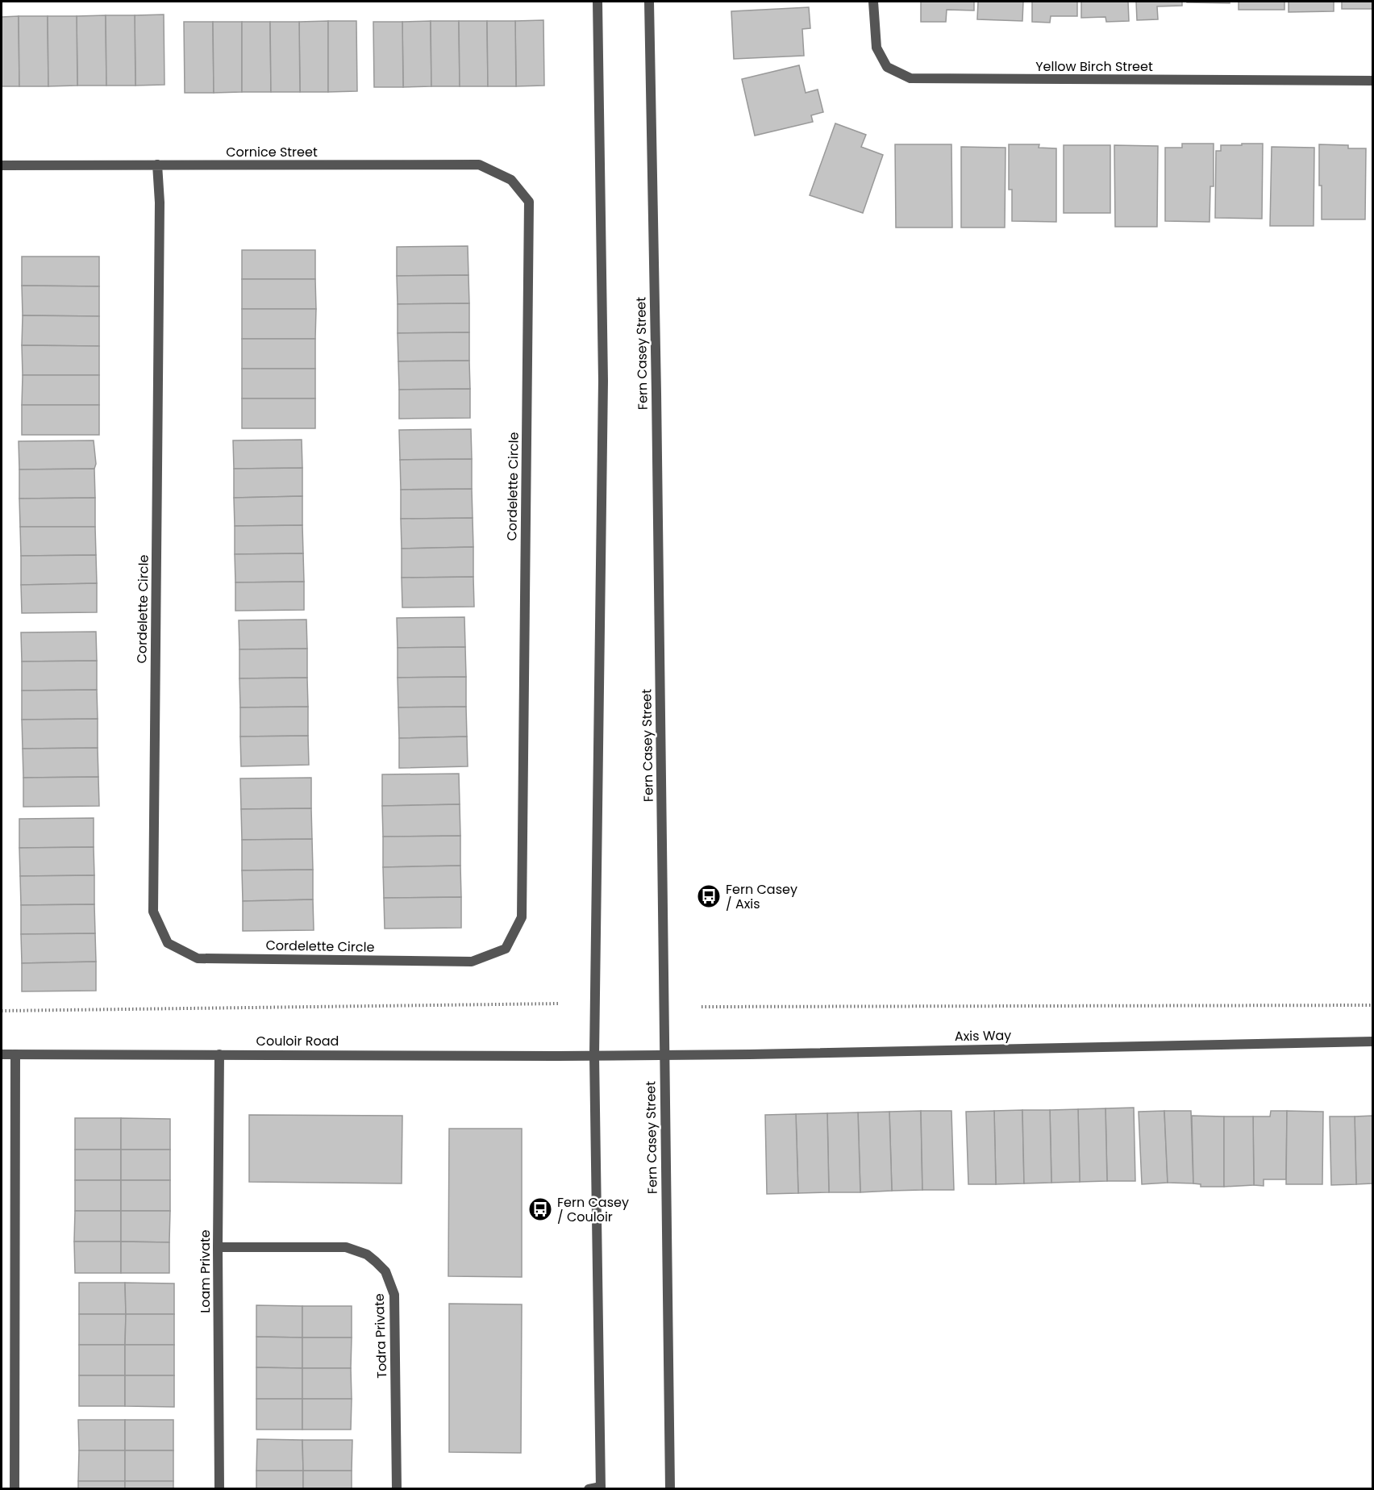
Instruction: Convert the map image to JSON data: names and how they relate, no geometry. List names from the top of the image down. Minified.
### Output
{"streets":{"street":["Yellow Birch Street","Cornice Street","Fern Casey Street","Cordelette Circle","Axis Way","Couloir Road","Loam Private","Todra Private"]},"crossings":[["Cornice Street","Cordelette Circle"],["Fern Casey Street","Axis Way"],["Axis Way","Couloir Road"],["Couloir Road","Loam Private"],["Loam Private","Todra Private"]],"places":{"bus stop":["Fern Casey / Axis","Fern Casey / Couloir"]}}
